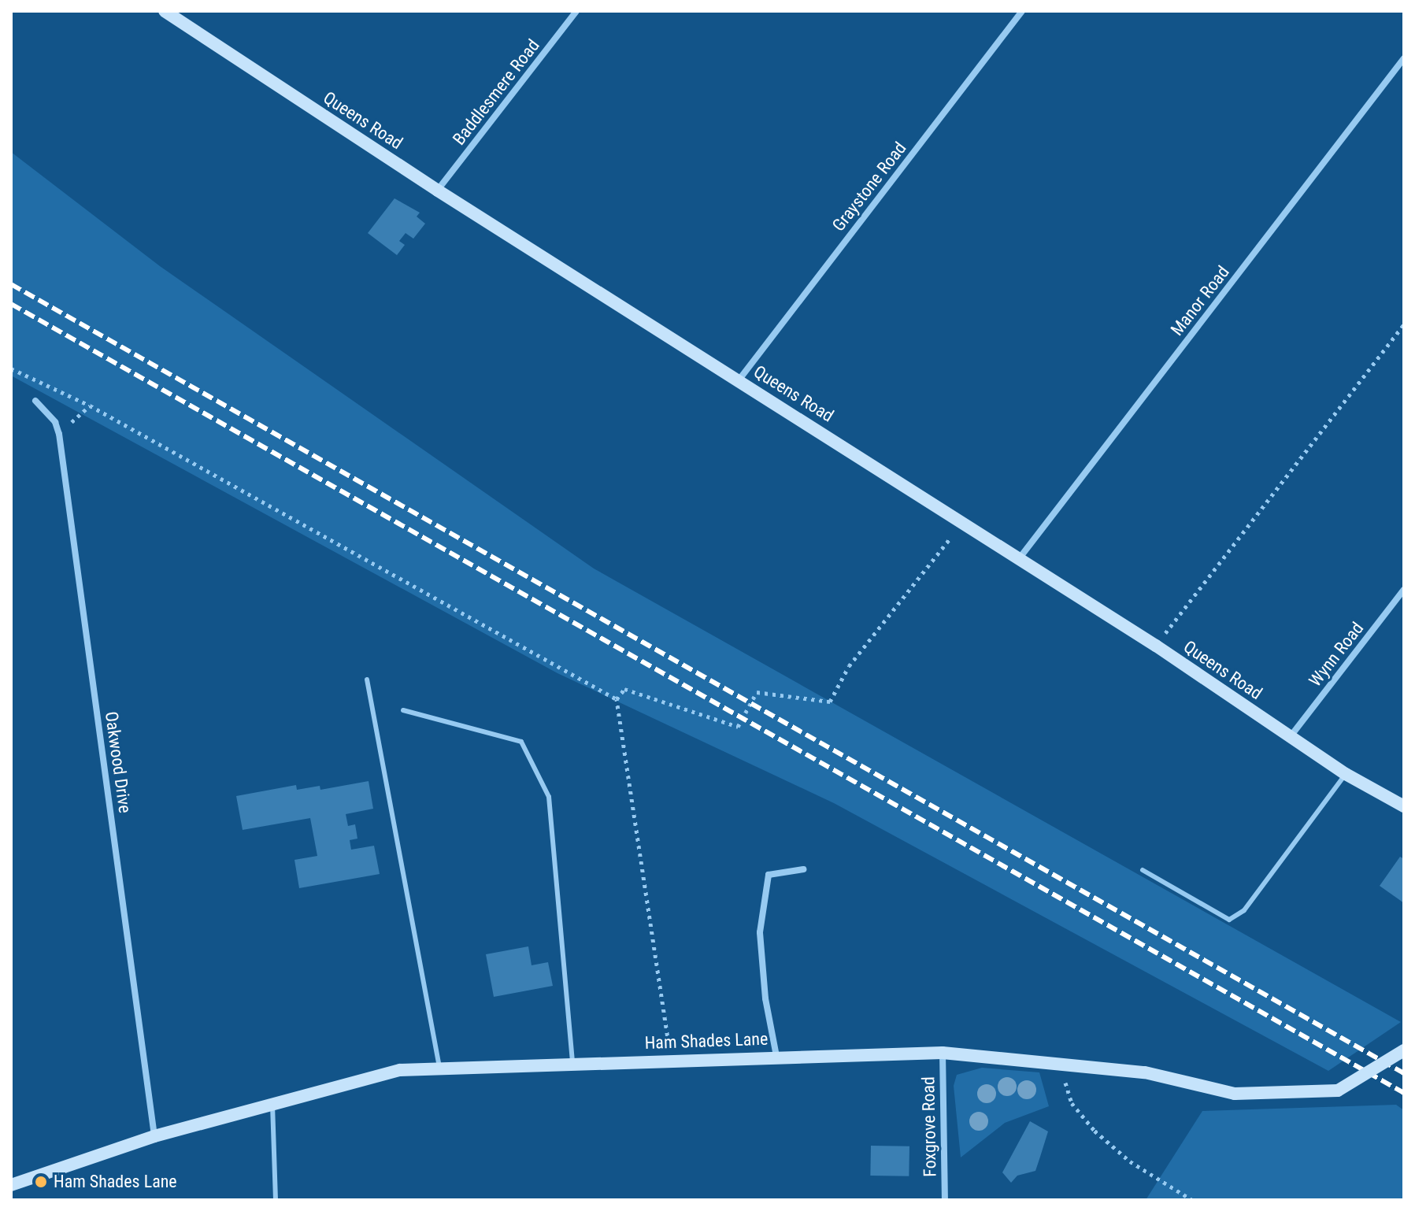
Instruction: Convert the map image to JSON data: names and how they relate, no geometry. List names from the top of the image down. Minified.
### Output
{"streets":{"street":["Baddlesmere Road","Queens Road","Graystone Road","Manor Road","Wynn Road","Oakwood Drive","Ham Shades Lane","Foxgrove Road"]},"crossings":[["Baddlesmere Road","Queens Road"],["Queens Road","Graystone Road"],["Queens Road","Manor Road"],["Queens Road","Wynn Road"],["Oakwood Drive","Ham Shades Lane"],["Ham Shades Lane","Foxgrove Road"]],"places":["Ham Shades Lane"]}
